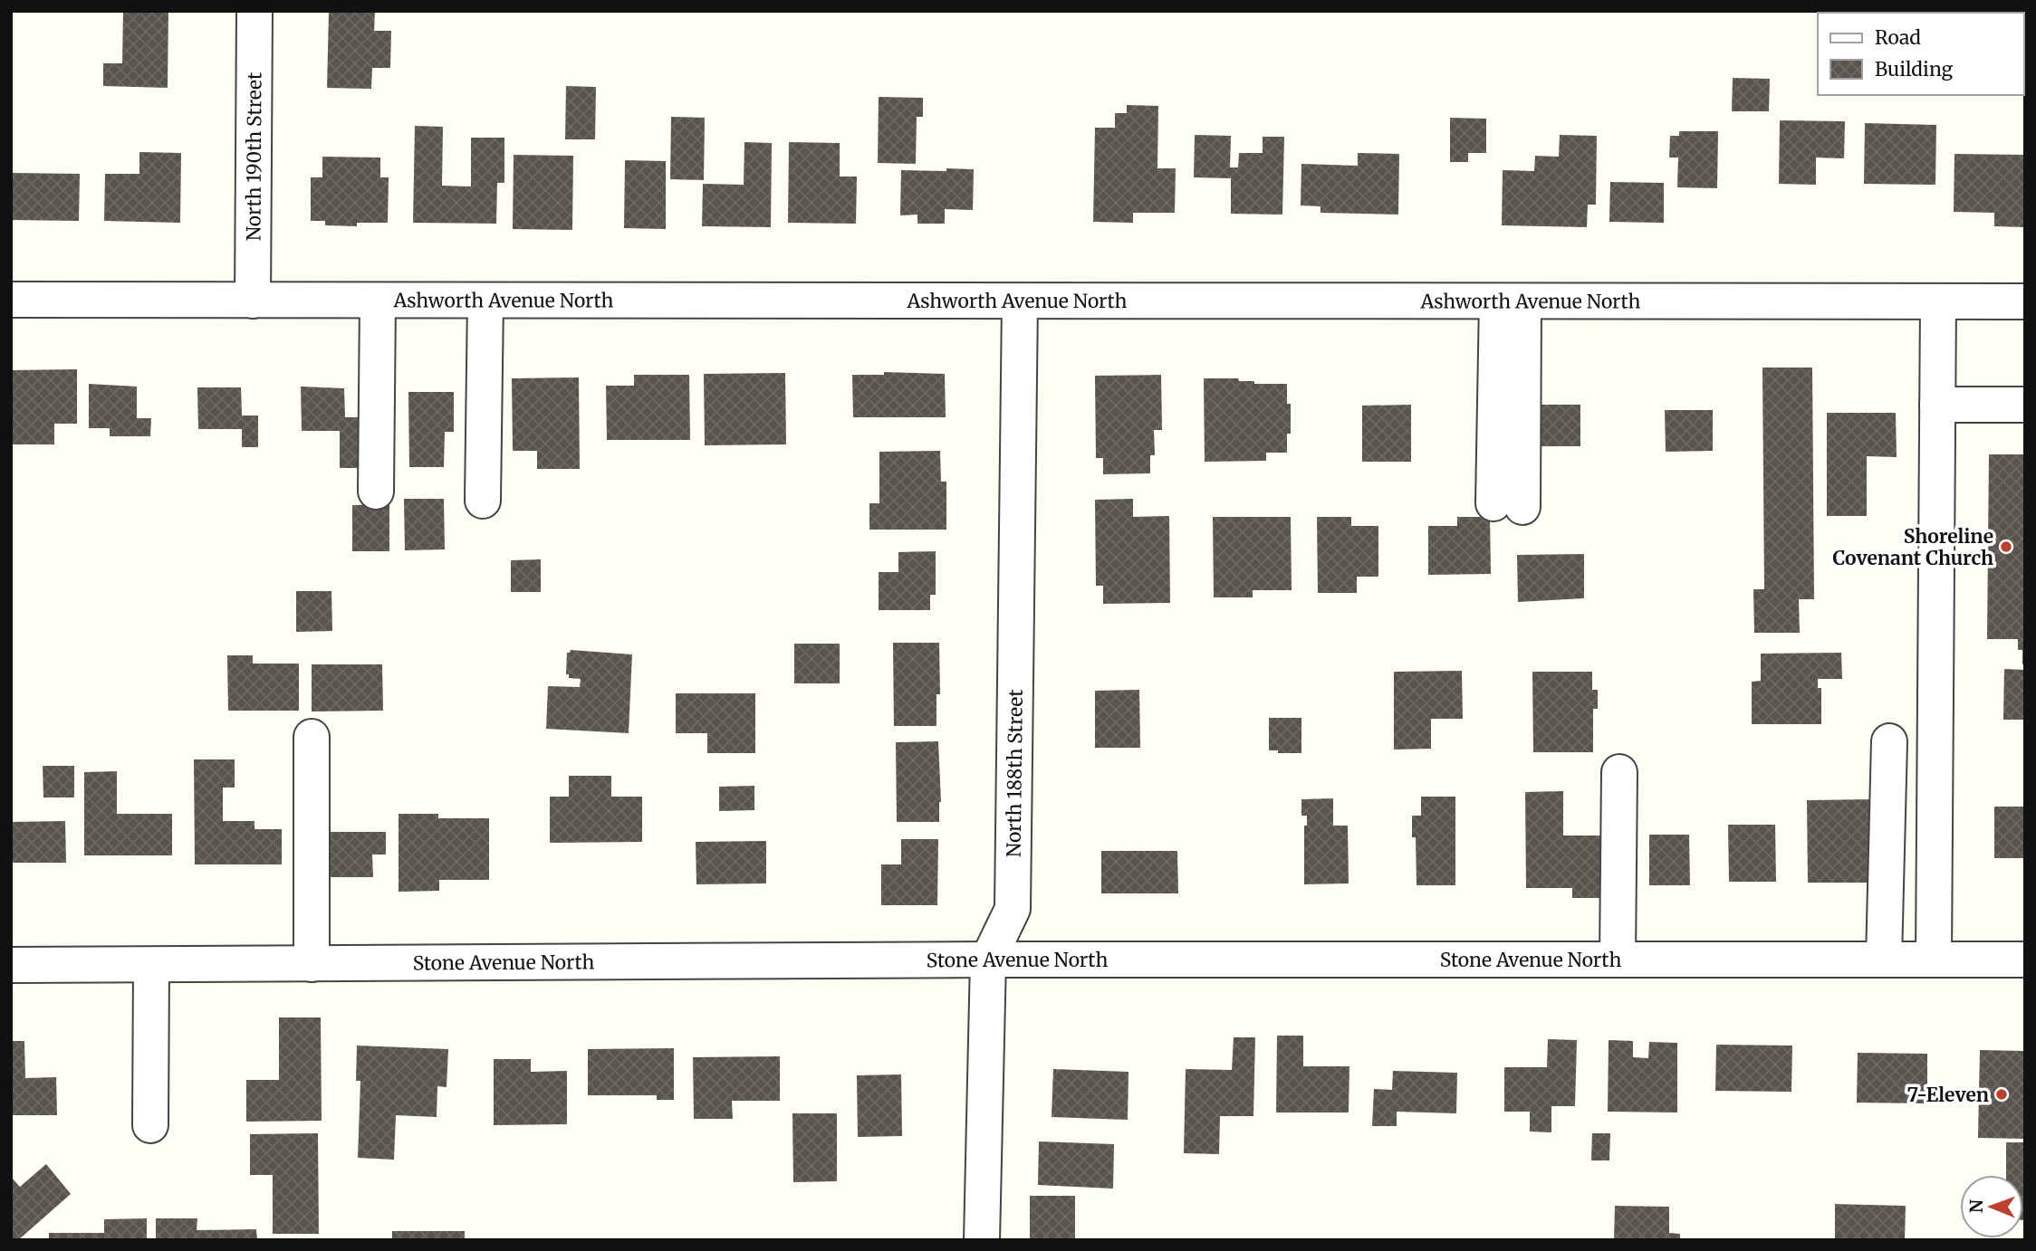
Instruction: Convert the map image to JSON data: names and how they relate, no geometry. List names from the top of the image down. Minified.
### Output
{"streets":{"street":["North 190th Street","Ashworth Avenue North","North 188th Street","Stone Avenue North"]},"crossings":[["North 190th Street","Ashworth Avenue North"],["Ashworth Avenue North","North 188th Street"],["North 188th Street","Stone Avenue North"]],"places":["Shoreline Covenant Church","7-Eleven"],"legend":["Road","Building"],"north":"left"}
